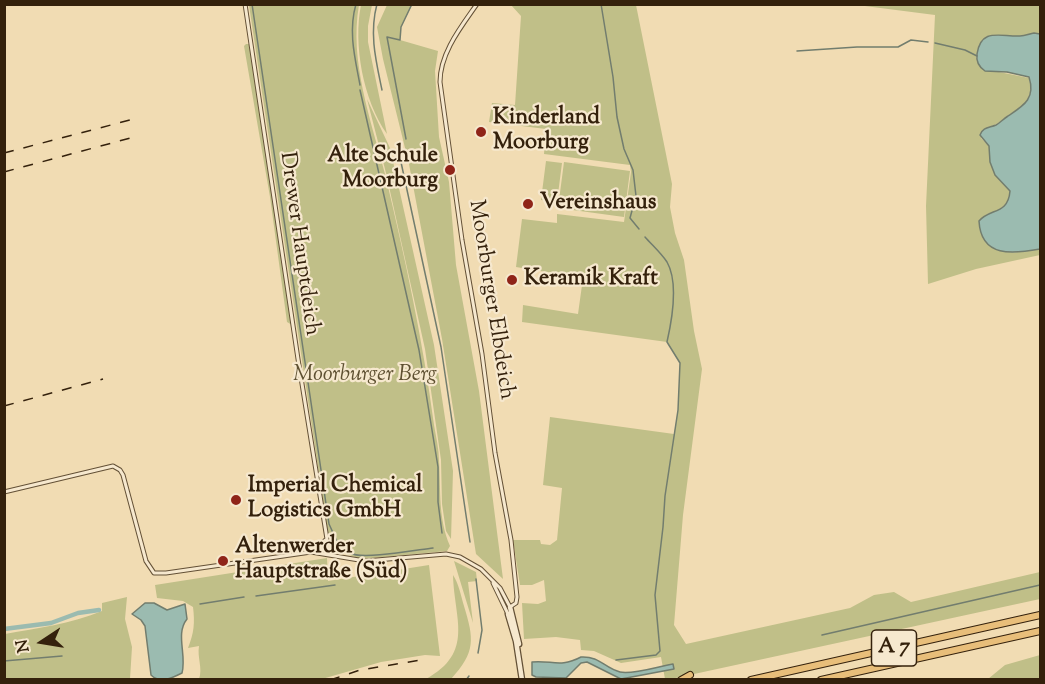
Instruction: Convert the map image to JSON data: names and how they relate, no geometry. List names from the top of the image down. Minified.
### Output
{"streets":{"highway":["A 7"],"street":["Drewer Hauptdeich","Moorburger Elbdeich"]},"parks":["Moorburger Berg"],"places":["Kinderland Moorburg","Alte Schule Moorburg","Vereinshaus","Keramik Kraft","Imperial Chemical Logistics GmbH","Altenwerder Hauptstraße (Süd)"],"north":"left"}
